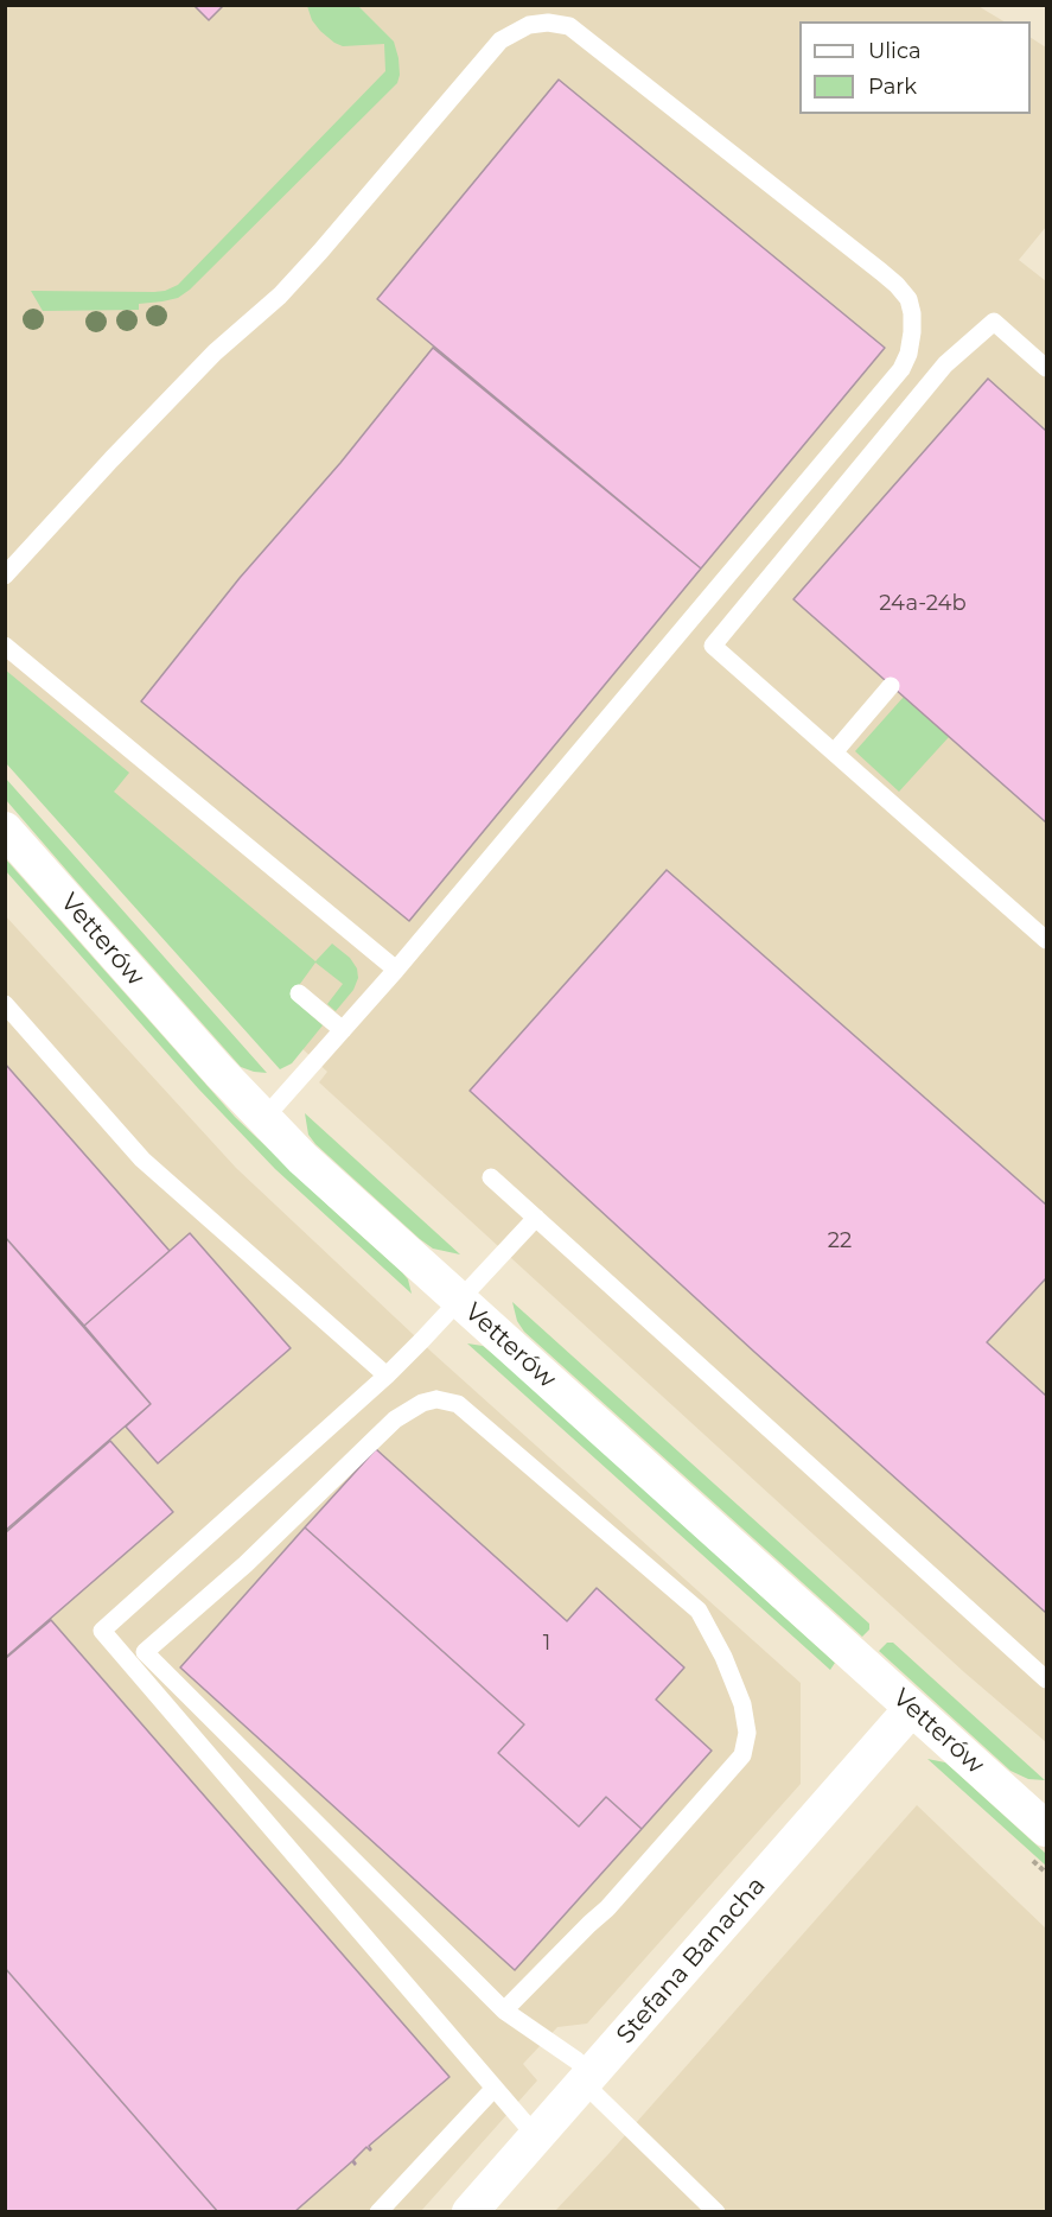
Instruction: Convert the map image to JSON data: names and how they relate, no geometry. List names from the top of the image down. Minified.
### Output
{"streets":{"street":["Vetterów","Stefana Banacha"]},"crossings":[["Vetterów","Stefana Banacha"]],"house_numbers":["24a-24b","22","1"],"legend":["Ulica","Park"]}
